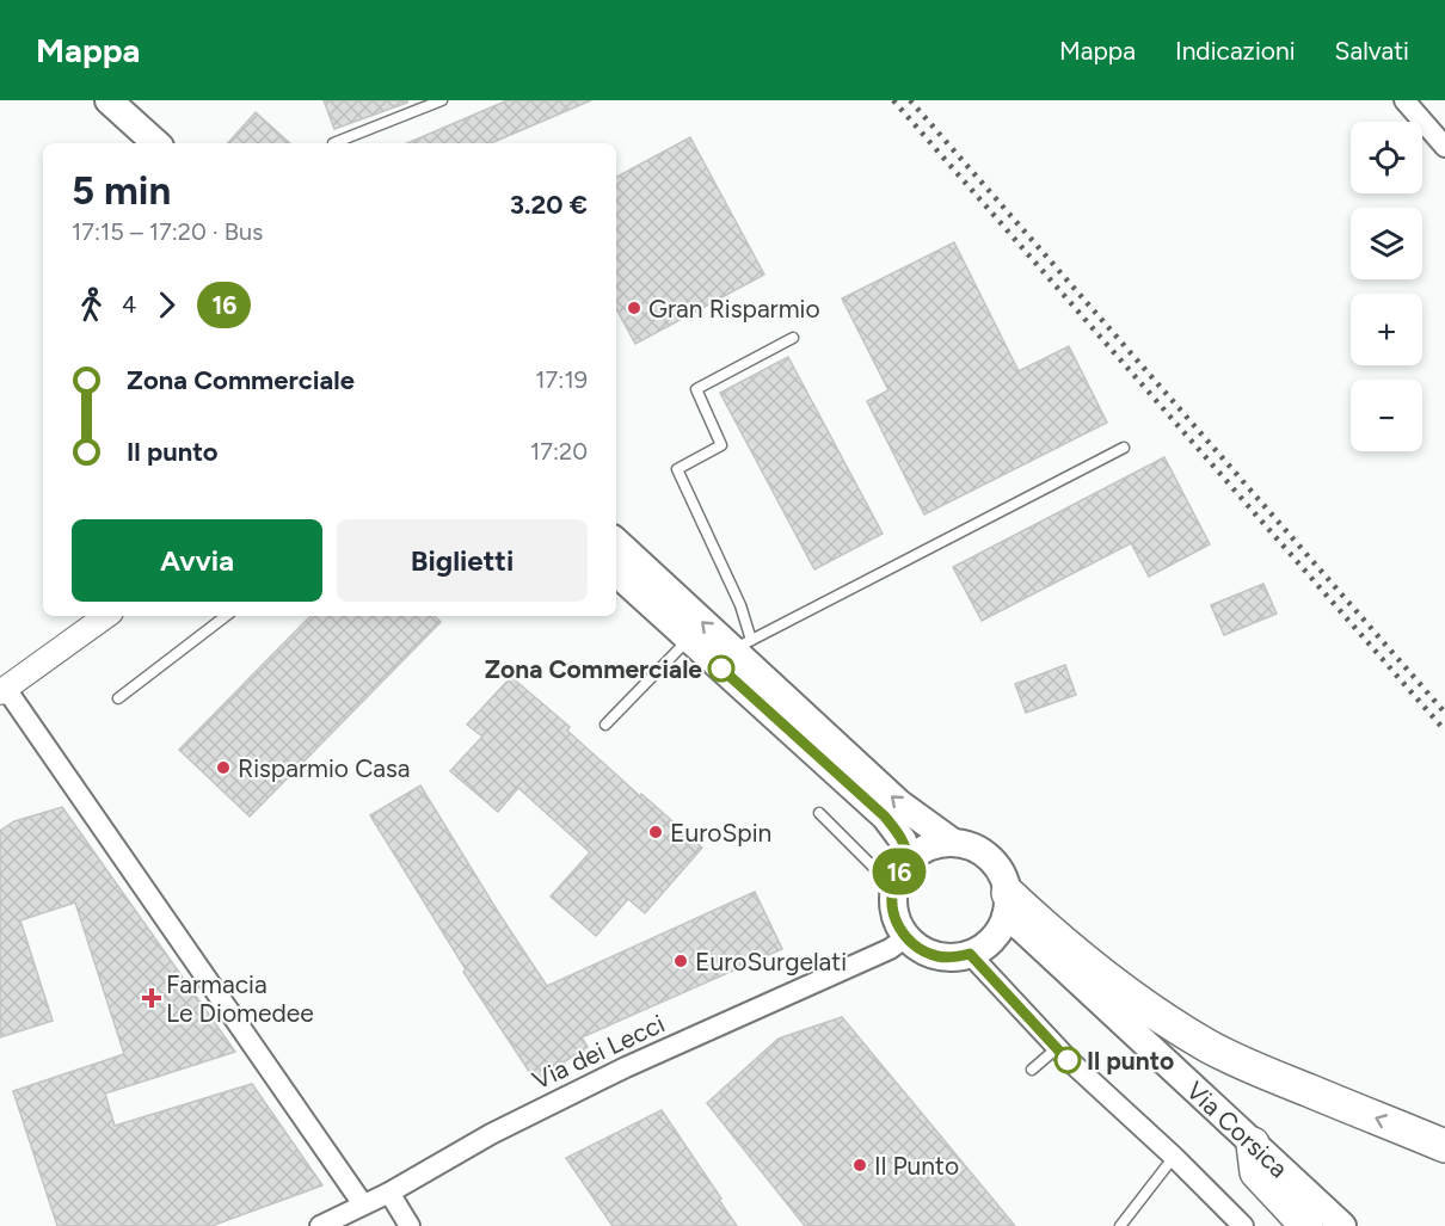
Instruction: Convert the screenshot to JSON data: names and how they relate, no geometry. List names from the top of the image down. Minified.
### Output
{"streets":{"main road":["Via Corsica"],"street":["Via dei Lecci"]},"crossings":[["Via dei Lecci","Via Corsica"]],"places":{"other":["Gran Risparmio","Zona Commerciale","Risparmio Casa","EuroSpin","EuroSurgelati","Il punto","Il Punto"],"health":["Farmacia Le Diomedee"]},"lines":["bus line 16"],"page":{"header":"Mappa","nav":["Mappa","Indicazioni","Salvati"],"on_map":"16","map_buttons":["+","−"],"heading":["5 min","17:15 – 17:20 · Bus","3.20 €"],"legs":["4","16"],"list":[{"name":"Zona Commerciale","value":"17:19"},{"name":"Il punto","value":"17:20"}],"buttons":["Avvia","Biglietti"]}}
